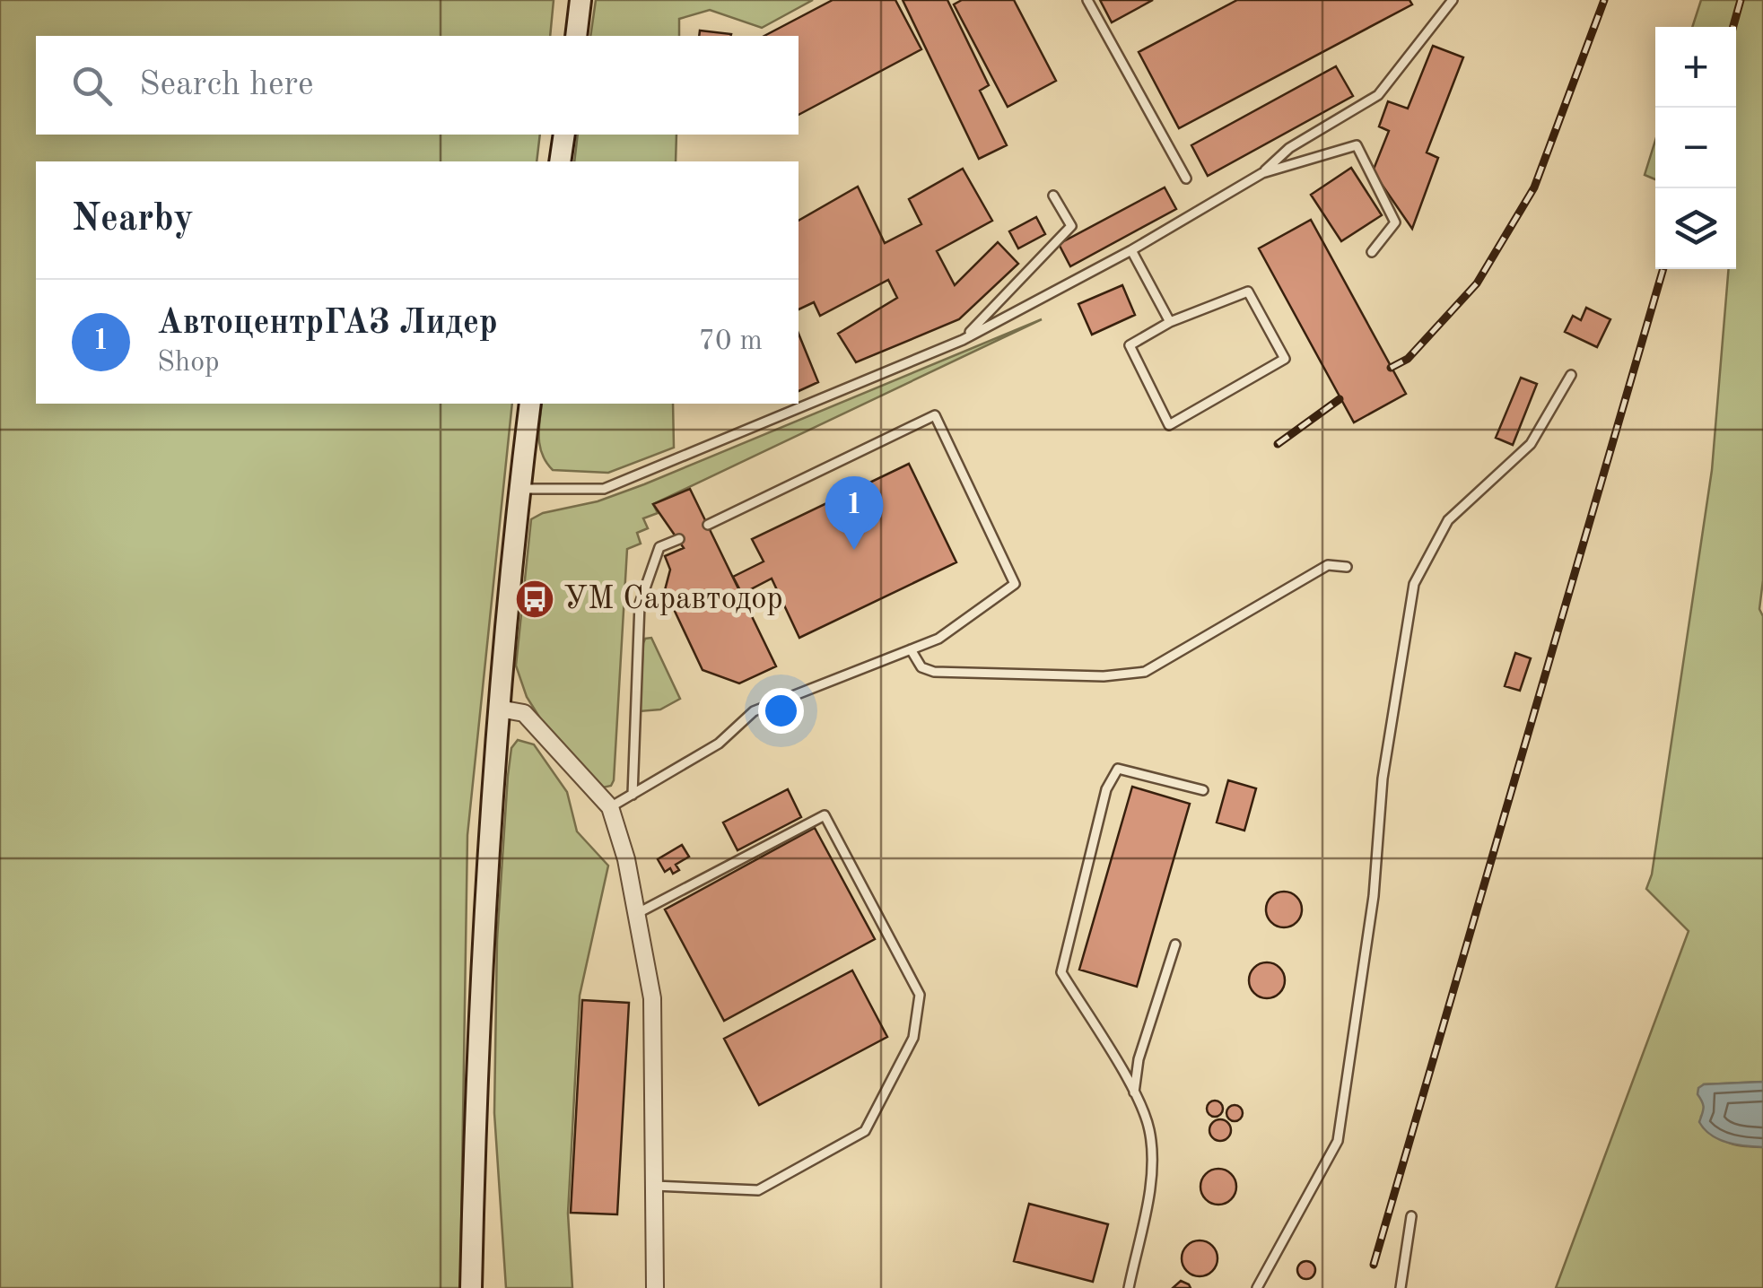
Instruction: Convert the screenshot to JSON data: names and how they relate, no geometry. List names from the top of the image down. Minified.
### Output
{"places":{"bus stop":["УМ Саравтодор"]},"page":{"map_buttons":["+","−"],"search":"Search here","heading":"Nearby","list":[{"mark":"1","name":"АвтоцентрГАЗ Лидер","note":"Shop","value":"70 m"}],"pins":"1"}}
